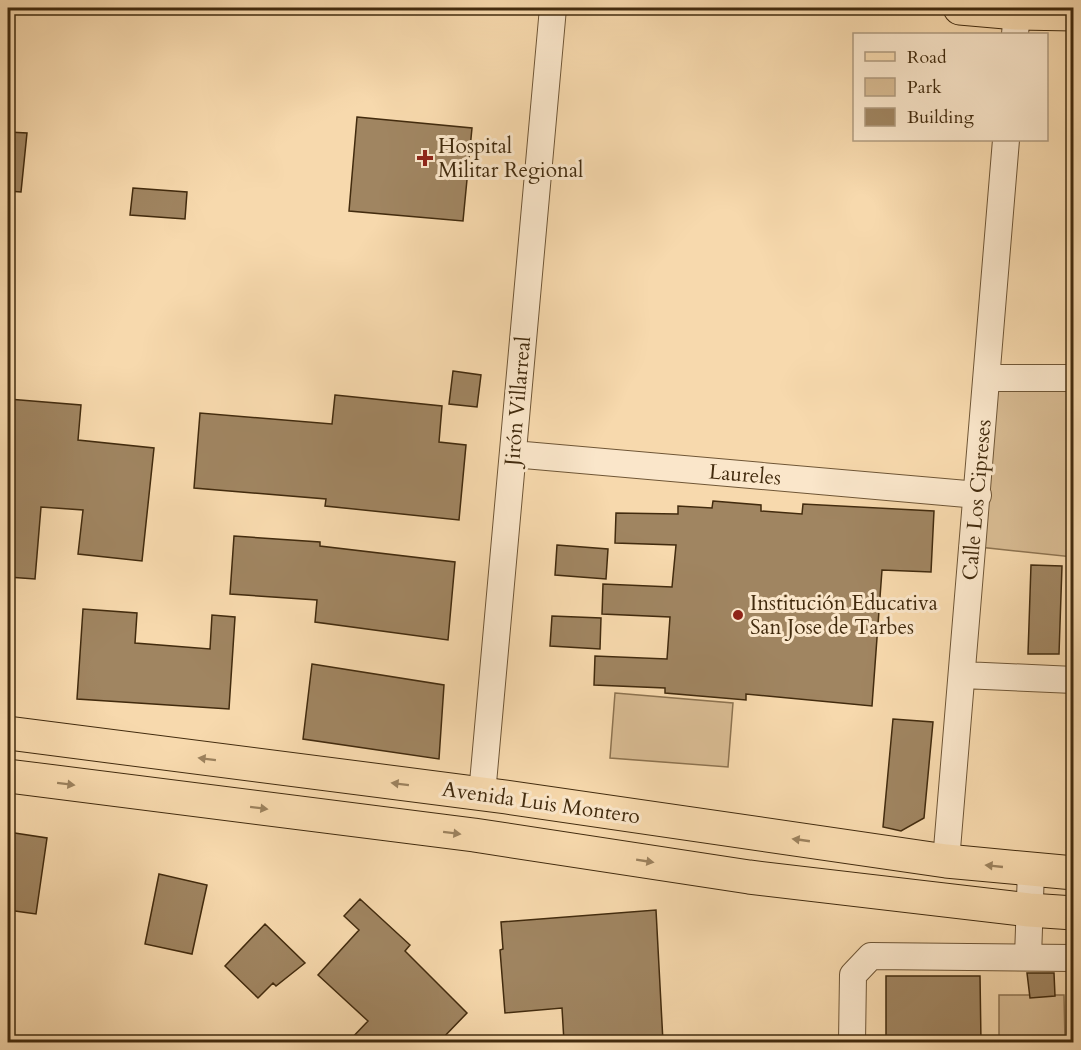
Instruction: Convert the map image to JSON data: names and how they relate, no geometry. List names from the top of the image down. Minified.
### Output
{"streets":{"main road":["Avenida Luis Montero"],"street":["Jirón Villarreal","Laureles","Calle Los Cipreses"]},"crossings":[["Jirón Villarreal","Laureles"],["Jirón Villarreal","Avenida Luis Montero"],["Laureles","Calle Los Cipreses"],["Calle Los Cipreses","Avenida Luis Montero"]],"places":{"health":["Hospital Militar Regional"],"other":["Institución Educativa San Jose de Tarbes"]},"legend":["Road","Park","Building"]}
